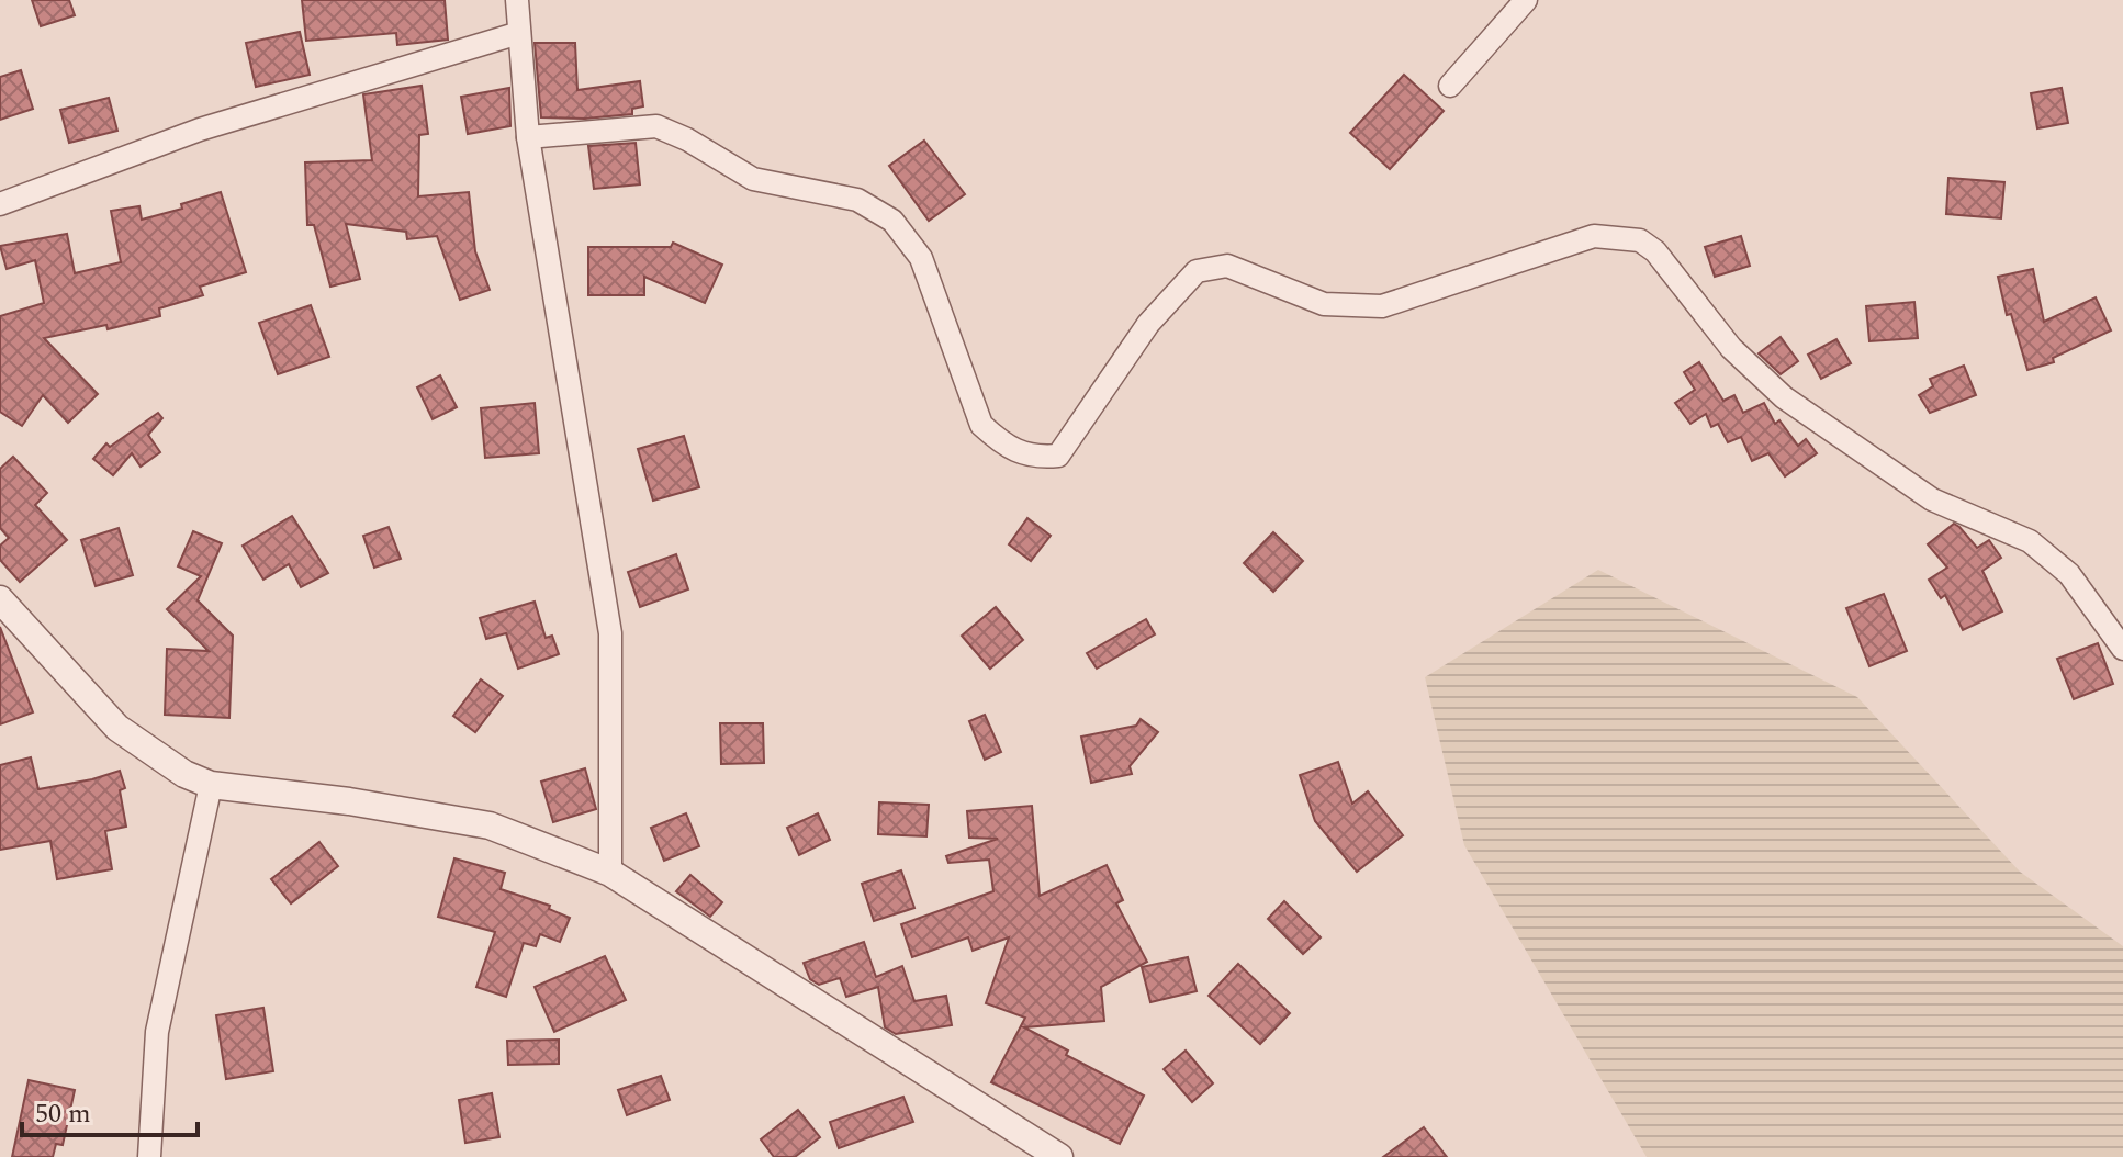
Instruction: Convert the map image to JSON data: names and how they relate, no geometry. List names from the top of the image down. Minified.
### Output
{"scale_bar":"50 m"}
